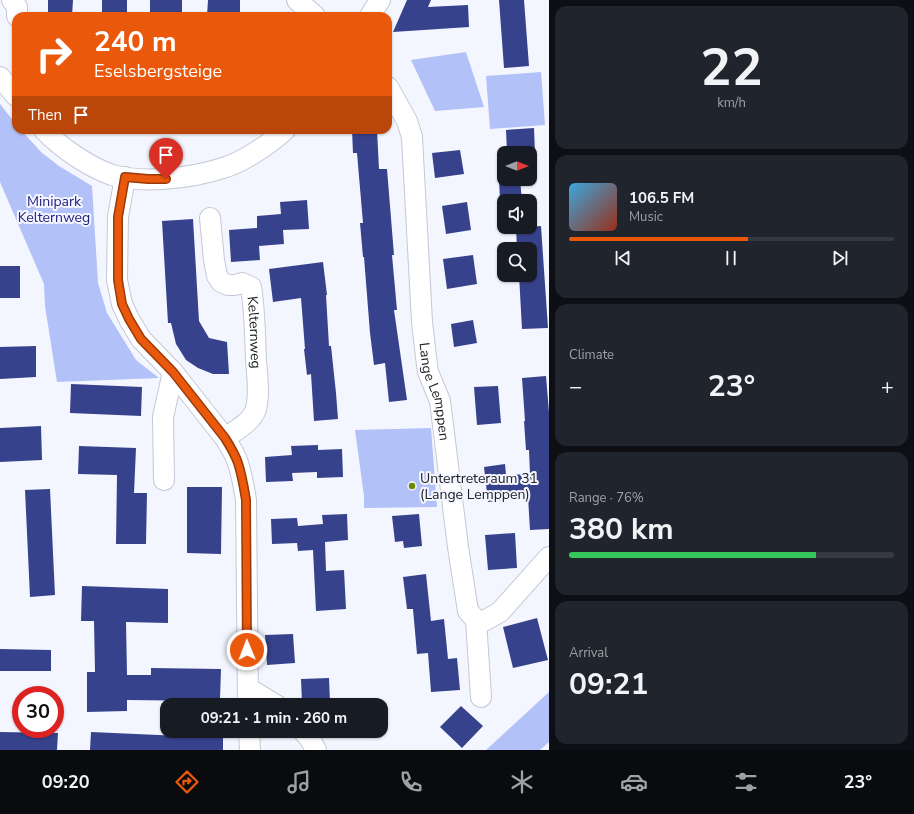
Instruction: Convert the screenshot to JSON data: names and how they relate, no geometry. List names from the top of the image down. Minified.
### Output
{"streets":{"street":["Kelternweg","Lange Lemppen"]},"parks":["Minipark Kelternweg"],"places":["Untertreteraum 31 (Lange Lemppen)"],"north":"right","page":{"tile":[["22","km/h"],"Climate",["Range · 76%","380 km"],["Arrival","09:21"]],"turn":["240 m","Eselsbergsteige"],"then":"Then","song":["106.5 FM","Music"],"heat":["−","23°","+"],"limit":"30","trip":"09:21 · 1 min · 260 m","tabs":["09:20","23°"]}}
